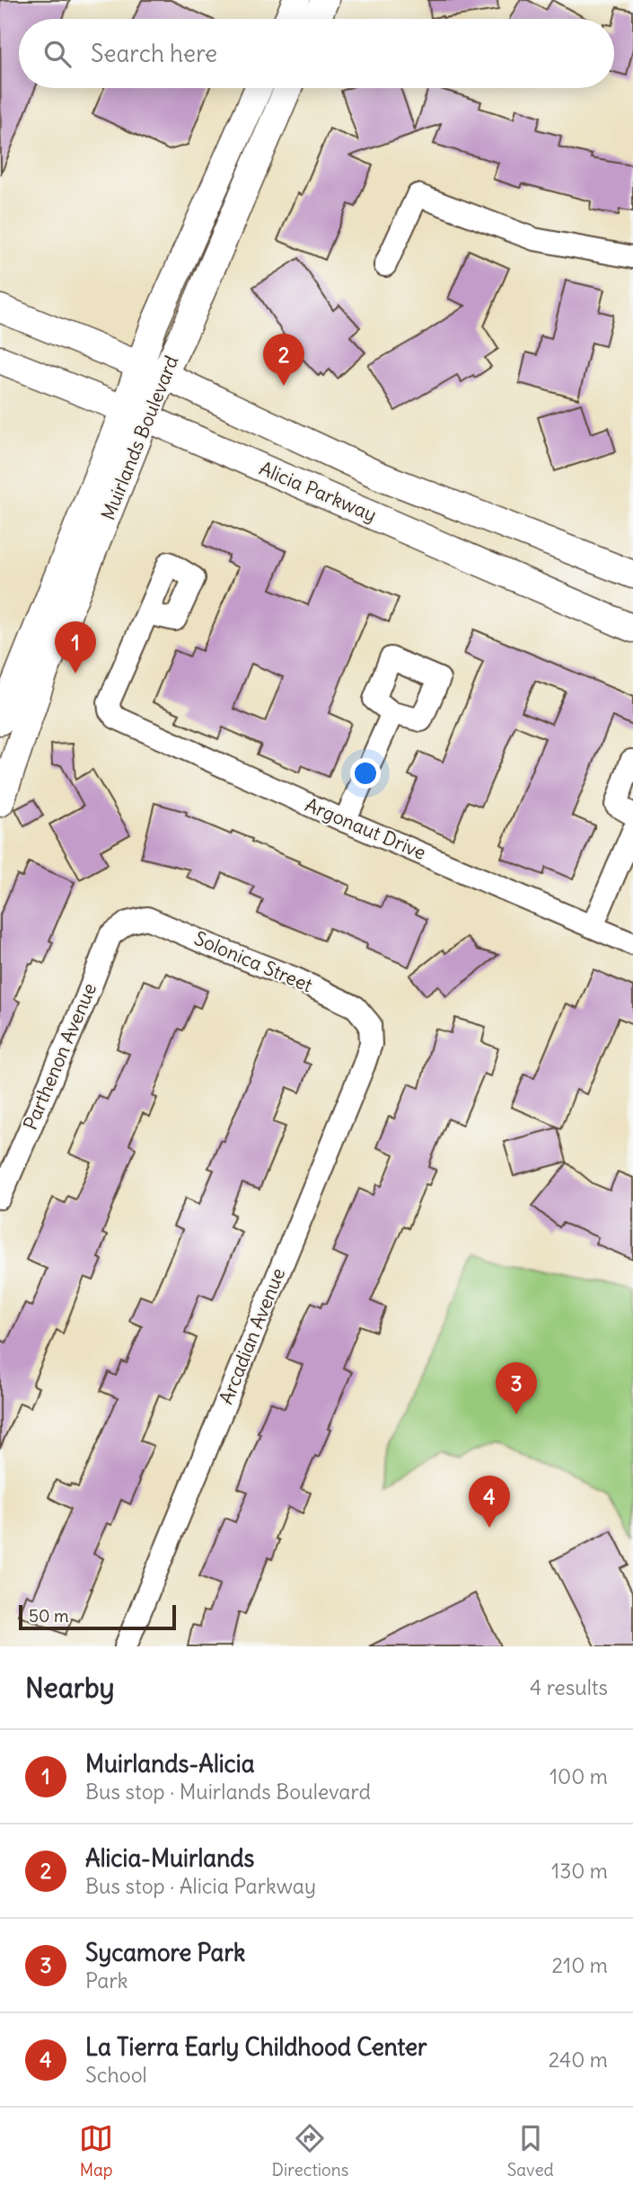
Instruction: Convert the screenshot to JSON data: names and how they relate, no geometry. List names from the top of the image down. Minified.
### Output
{"streets":{"main road":["Muirlands Boulevard","Alicia Parkway"],"street":["Argonaut Drive","Solonica Street","Parthenon Avenue","Arcadian Avenue"]},"crossings":[["Muirlands Boulevard","Alicia Parkway"],["Solonica Street","Parthenon Avenue"],["Solonica Street","Arcadian Avenue"]],"scale_bar":"50 m","page":{"search":"Search here","pins":["2","1","3","4"],"scale":"50 m","heading":["Nearby","4 results"],"list":[{"mark":"1","name":"Muirlands-Alicia","note":"Bus stop · Muirlands Boulevard","value":"100 m"},{"mark":"2","name":"Alicia-Muirlands","note":"Bus stop · Alicia Parkway","value":"130 m"},{"mark":"3","name":"Sycamore Park","note":"Park","value":"210 m"},{"mark":"4","name":"La Tierra Early Childhood Center","note":"School","value":"240 m"}],"nav":["Map","Directions","Saved"]}}
